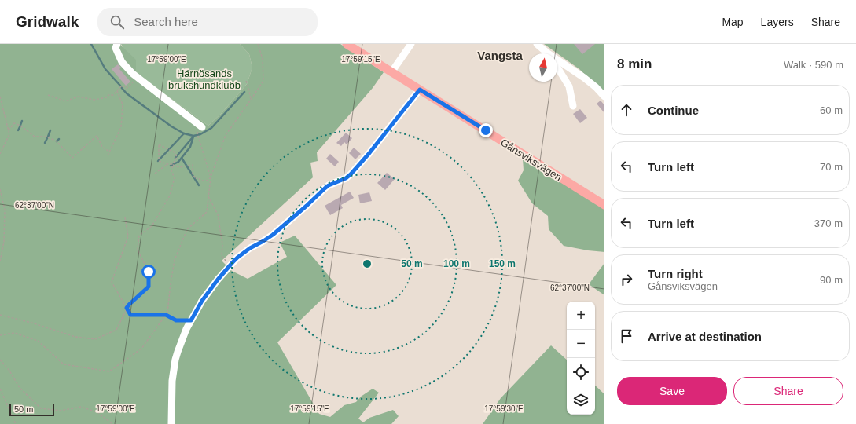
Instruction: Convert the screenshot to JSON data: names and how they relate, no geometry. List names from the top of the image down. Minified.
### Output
{"streets":{"main road":["Gånsviksvägen"]},"districts":["Vangsta"],"parks":["Härnösands brukshundklubb"],"scale_bar":"50 m","north":"top","page":{"header":"Gridwalk","search":"Search here","nav":["Map","Layers","Share"],"heading":["8 min","Walk · 590 m"],"list":[["Continue","60 m"],["Turn left","70 m"],["Turn left","370 m"],["Turn right","Gånsviksvägen","90 m"],"Arrive at destination"],"map_buttons":["+","−"],"buttons":["Save","Share"],"scale":"50 m"},"coordinates":["17°59'00\"E","17°59'15\"E","62°37'00\"N","17°59'30\"E"],"rings":["50 m","100 m","150 m"]}
